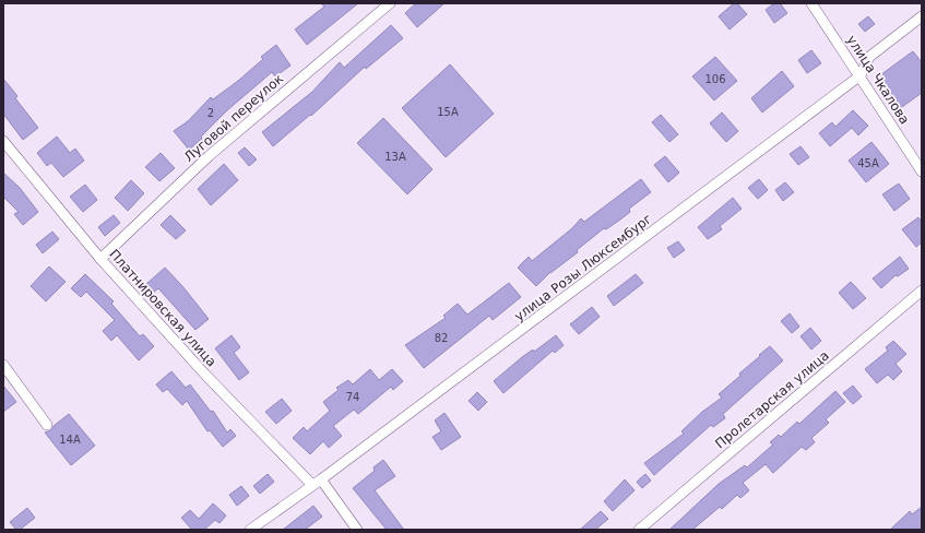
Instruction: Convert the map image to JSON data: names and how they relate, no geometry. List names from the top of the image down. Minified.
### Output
{"streets":{"street":["улица Чкалова","Луговой переулок","улица Розы Люксембург","Платнировская улица","Пролетарская улица"]},"crossings":[["улица Чкалова","улица Розы Люксембург"],["Луговой переулок","Платнировская улица"],["улица Розы Люксембург","Платнировская улица"]],"house_numbers":["106","15А","2","13А","45А","82","74","14А"]}
